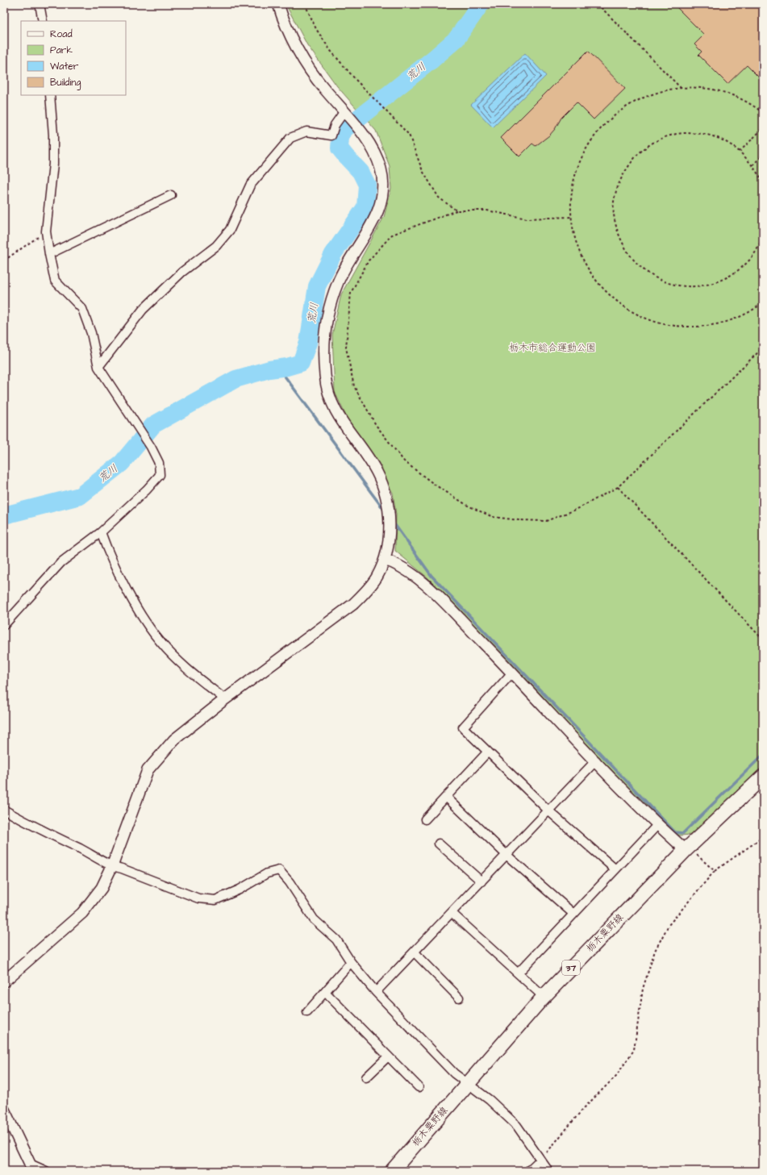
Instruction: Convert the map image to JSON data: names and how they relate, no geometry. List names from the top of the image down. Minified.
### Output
{"streets":{"main road":["栃木粟野線","37"]},"water":["荒川"],"parks":["栃木市総合運動公園"],"legend":["Road","Park","Water","Building"]}
